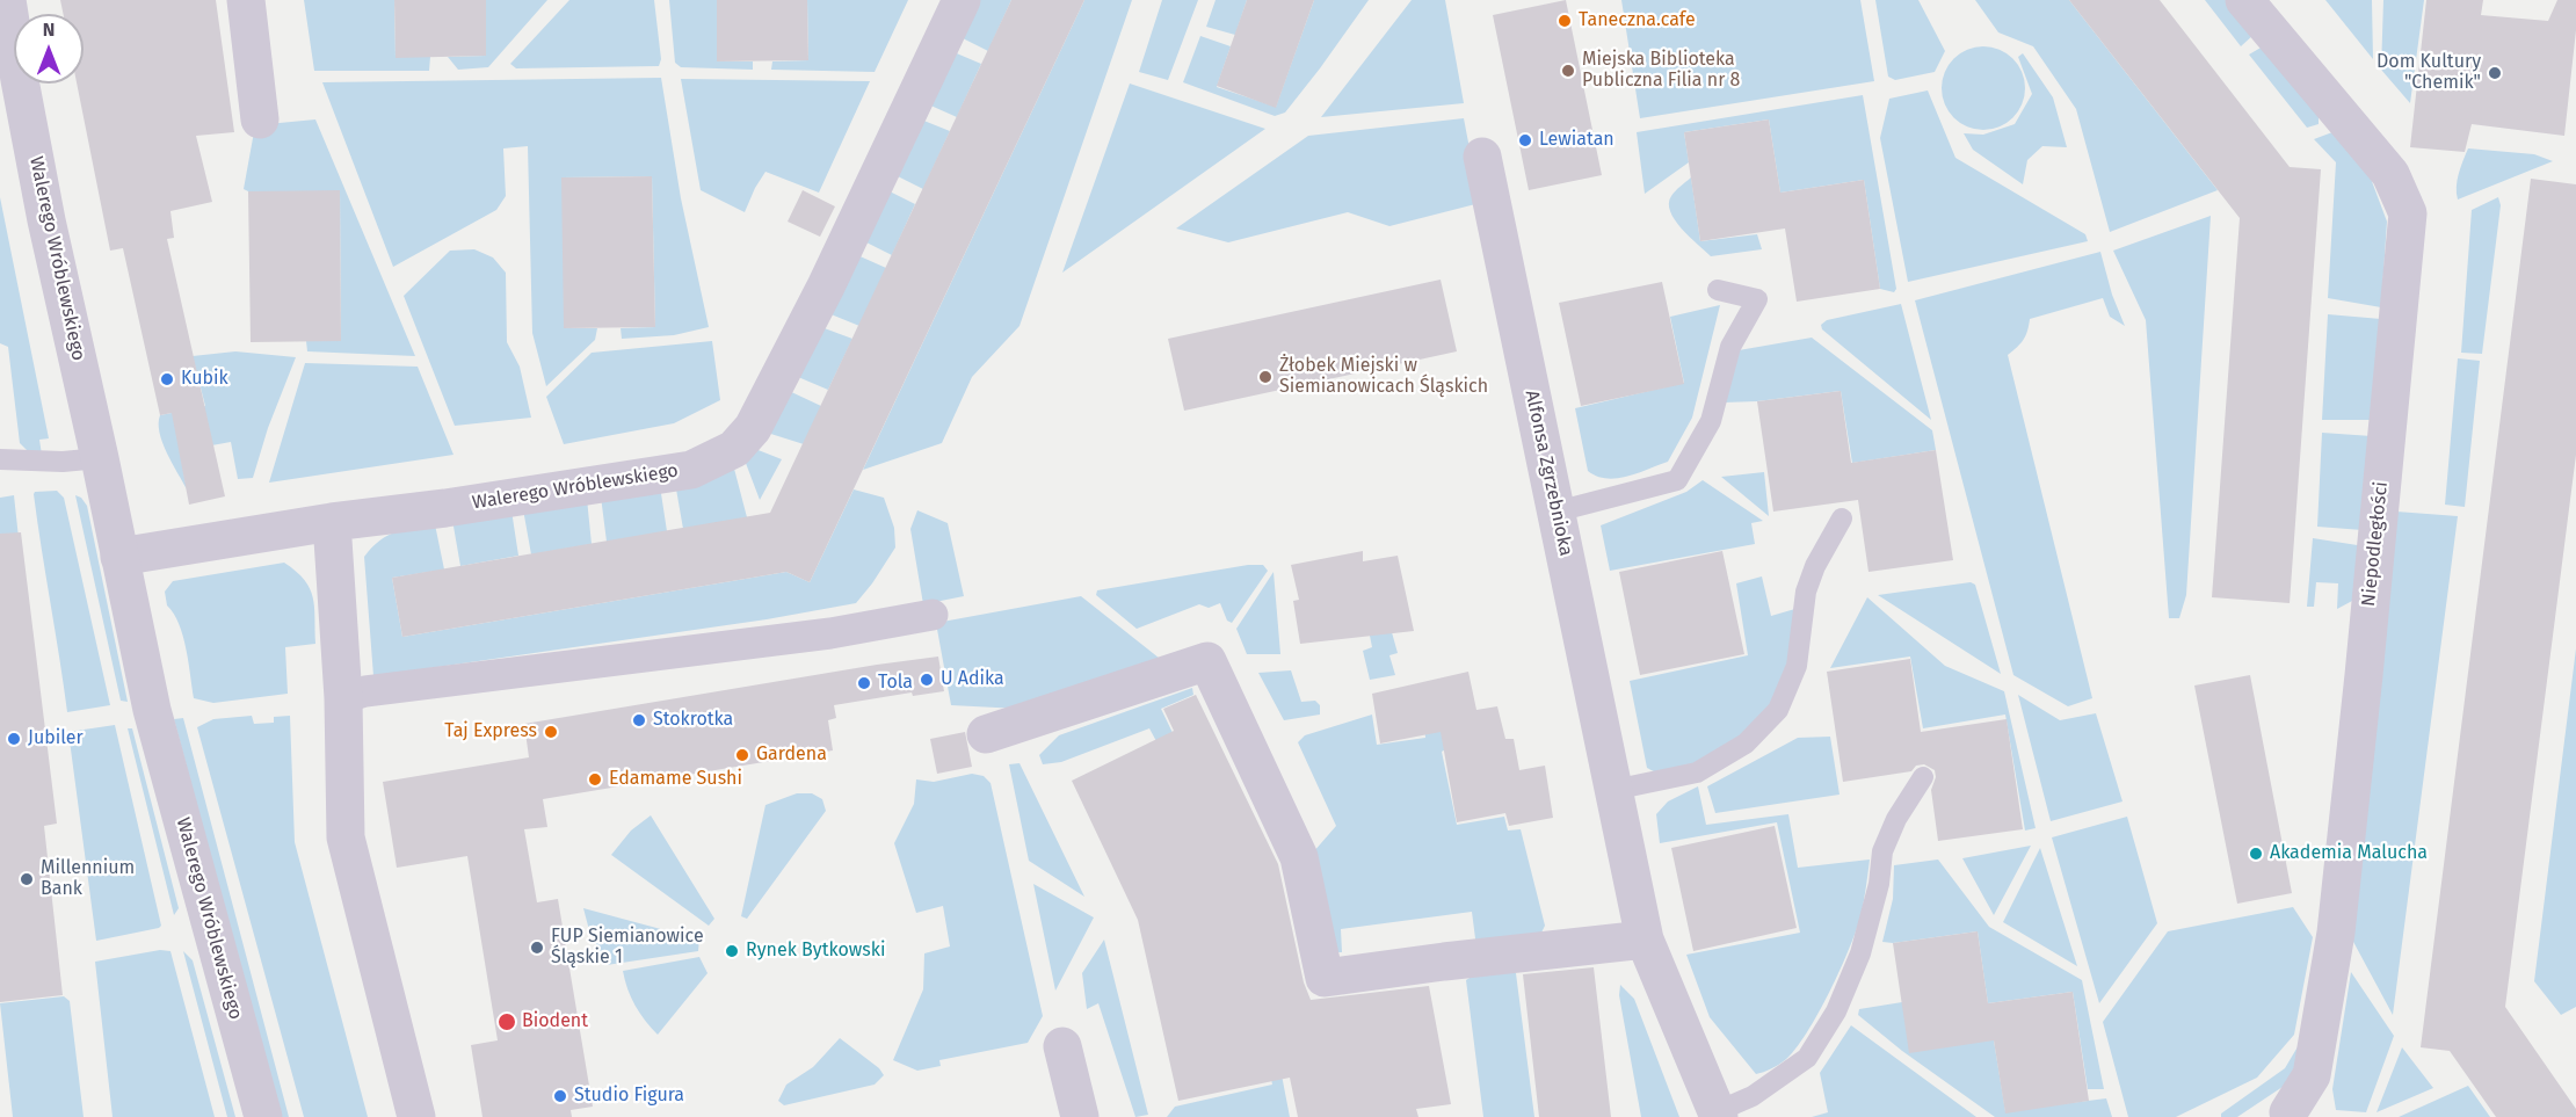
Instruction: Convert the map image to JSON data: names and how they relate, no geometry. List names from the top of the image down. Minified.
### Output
{"streets":{"street":["Walerego Wróblewskiego","Alfonsa Zgrzebnioka","Niepodległości"]},"places":["Taneczna.cafe","Miejska Biblioteka Publiczna Filia nr 8","Dom Kultury \"Chemik\"","Lewiatan","Żłobek Miejski w Siemianowicach Śląskich","Kubik","U Adika","Tola","Stokrotka","Taj Express","Jubiler","Gardena","Edamame Sushi","Akademia Malucha","Millennium Bank","FUP Siemianowice Śląskie 1","Rynek Bytkowski","Biodent","Studio Figura"],"north":"top"}
